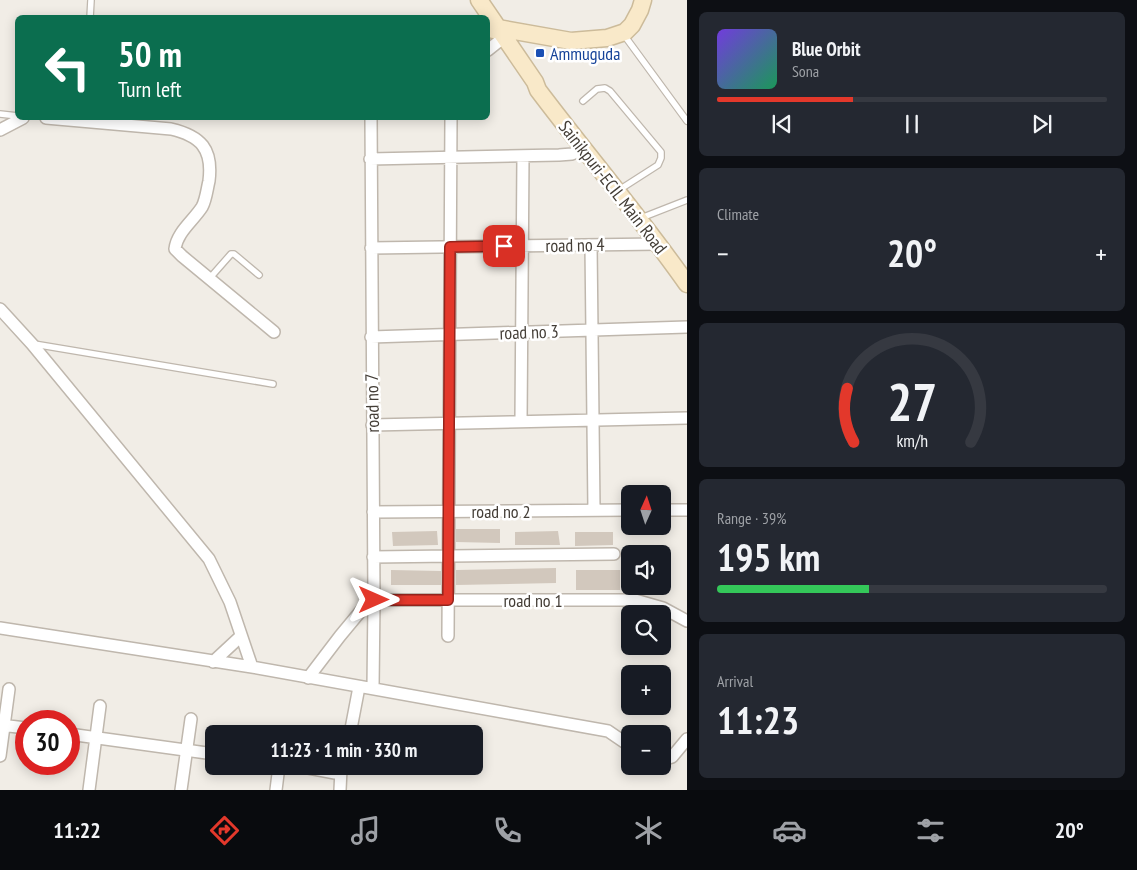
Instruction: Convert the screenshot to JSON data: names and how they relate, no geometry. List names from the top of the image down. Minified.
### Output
{"streets":{"main road":["Sainikpuri-ECIL Main Road"],"street":["road no 4","road no 3","road no 7","road no 2","road no 1"]},"crossings":[["Sainikpuri-ECIL Main Road","road no 4"],["road no 4","road no 7"],["road no 3","road no 7"],["road no 7","road no 2"],["road no 7","road no 1"]],"places":{"transit":["Ammuguda"]},"north":"top","page":{"turn":["50 m","Turn left"],"song":["Blue Orbit","Sona"],"tile":["Climate",["Range · 39%","195 km"],["Arrival","11:23"]],"heat":["−","20°","+"],"map_buttons":["+","−"],"limit":"30","trip":"11:23 · 1 min · 330 m","tabs":["11:22","20°"],"gauge":["27","km/h"]}}
